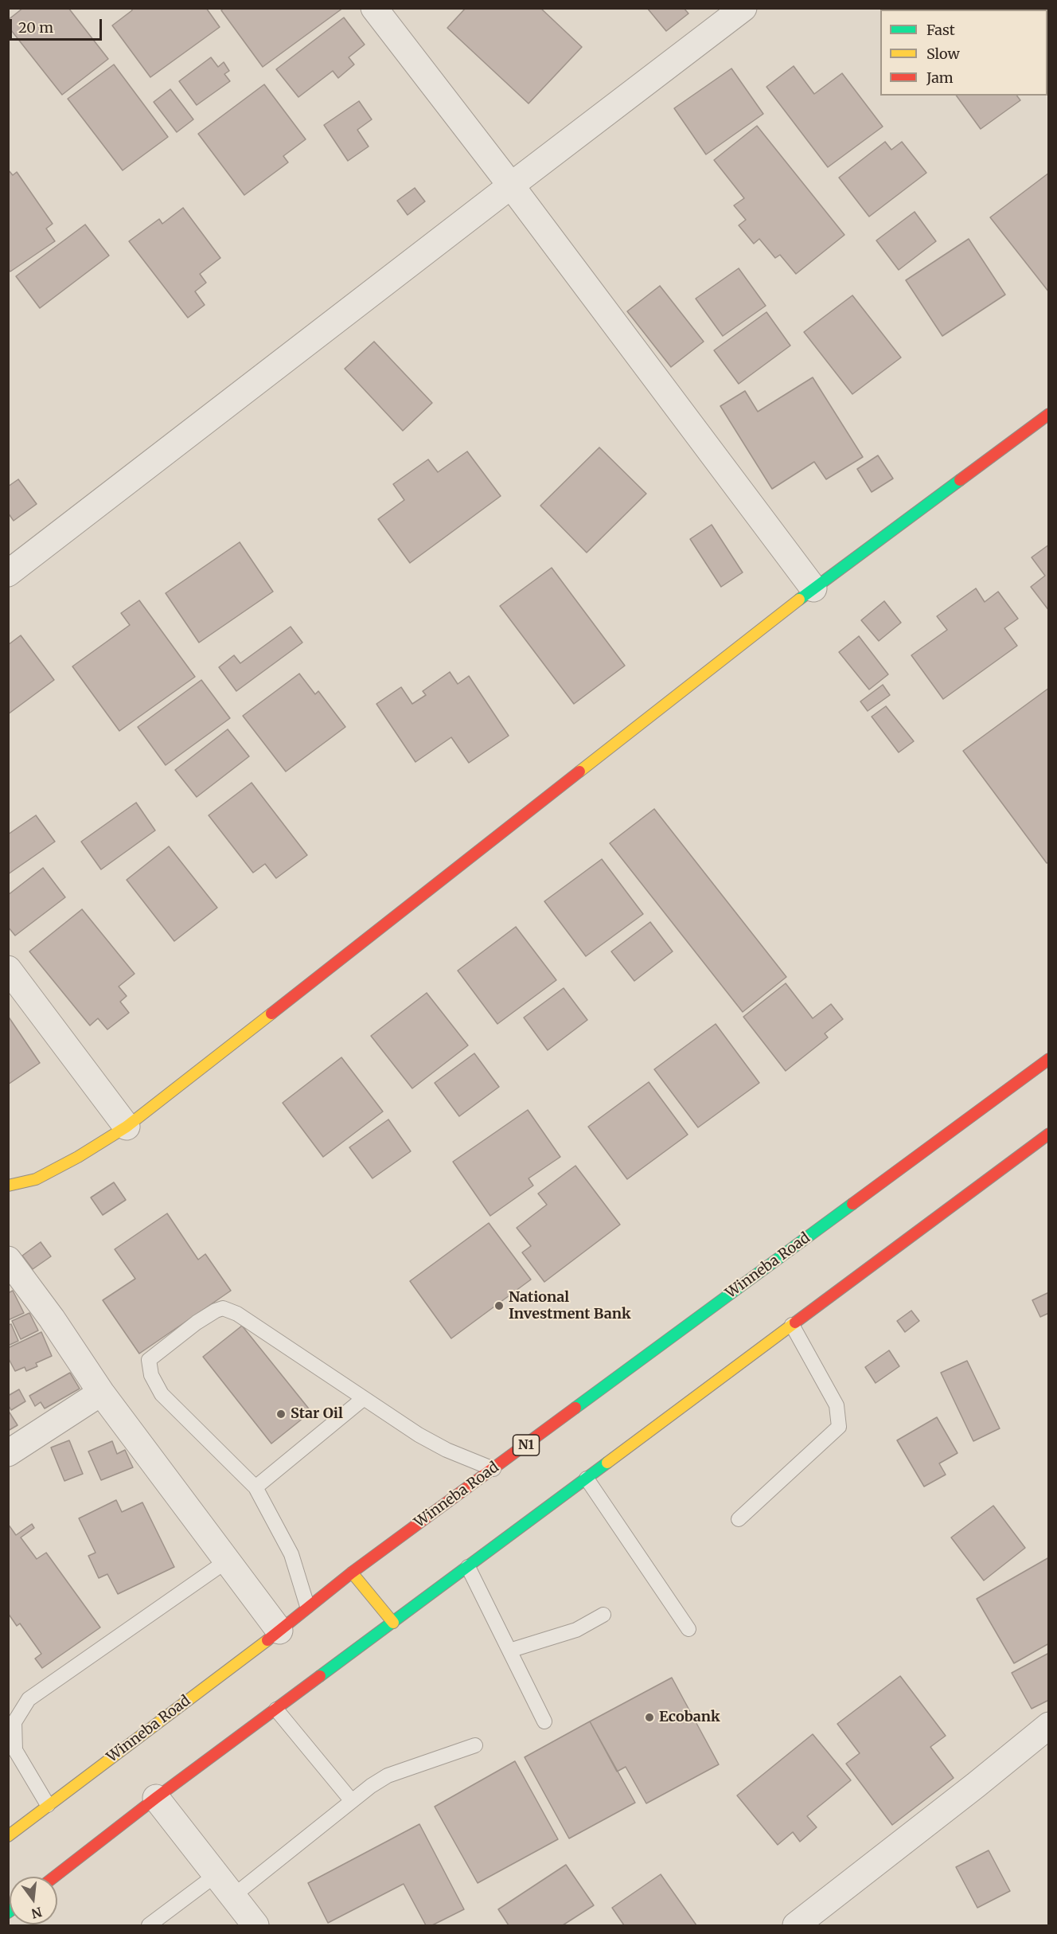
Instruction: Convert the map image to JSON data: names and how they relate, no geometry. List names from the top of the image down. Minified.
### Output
{"streets":{"main road":["Winneba Road","N1"]},"places":["National Investment Bank","Star Oil","Ecobank"],"legend":["Fast","Slow","Jam"],"scale_bar":"20 m","north":"bottom"}
